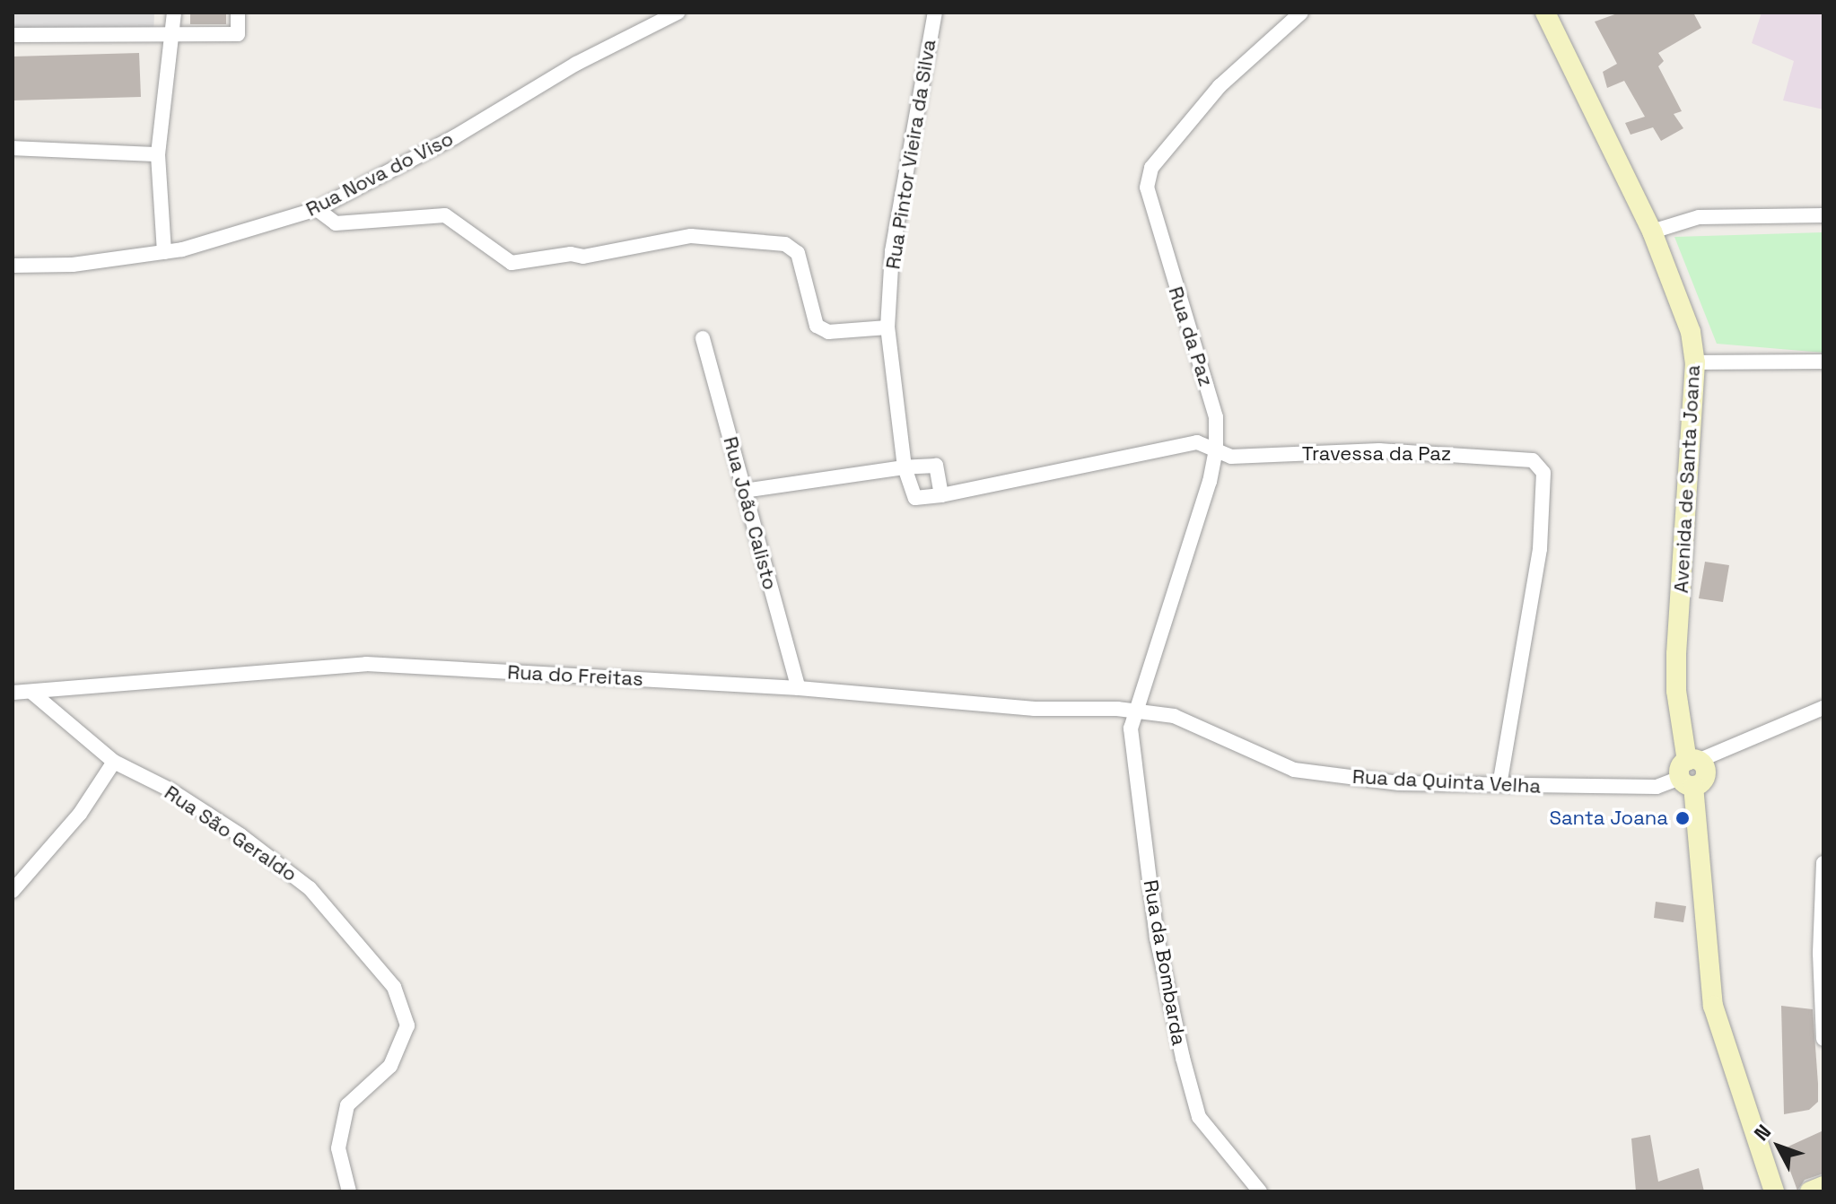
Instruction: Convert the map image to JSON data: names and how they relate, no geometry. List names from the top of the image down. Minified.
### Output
{"streets":{"street":["Rua Pintor Vieira da Silva","Rua Nova do Viso","Rua da Paz","Travessa da Paz","Avenida de Santa Joana","Rua João Calisto","Rua do Freitas","Rua da Quinta Velha","Rua São Geraldo","Rua da Bombarda"]},"crossings":[["Rua Pintor Vieira da Silva","Travessa da Paz"],["Rua da Paz","Travessa da Paz"],["Rua da Paz","Rua do Freitas"],["Rua da Paz","Rua da Quinta Velha"],["Rua da Paz","Rua da Bombarda"],["Travessa da Paz","Rua da Quinta Velha"],["Avenida de Santa Joana","Rua da Quinta Velha"],["Rua João Calisto","Rua do Freitas"],["Rua do Freitas","Rua da Quinta Velha"],["Rua do Freitas","Rua São Geraldo"],["Rua do Freitas","Rua da Bombarda"],["Rua da Quinta Velha","Rua da Bombarda"]],"places":["Santa Joana"],"north":"top left"}
